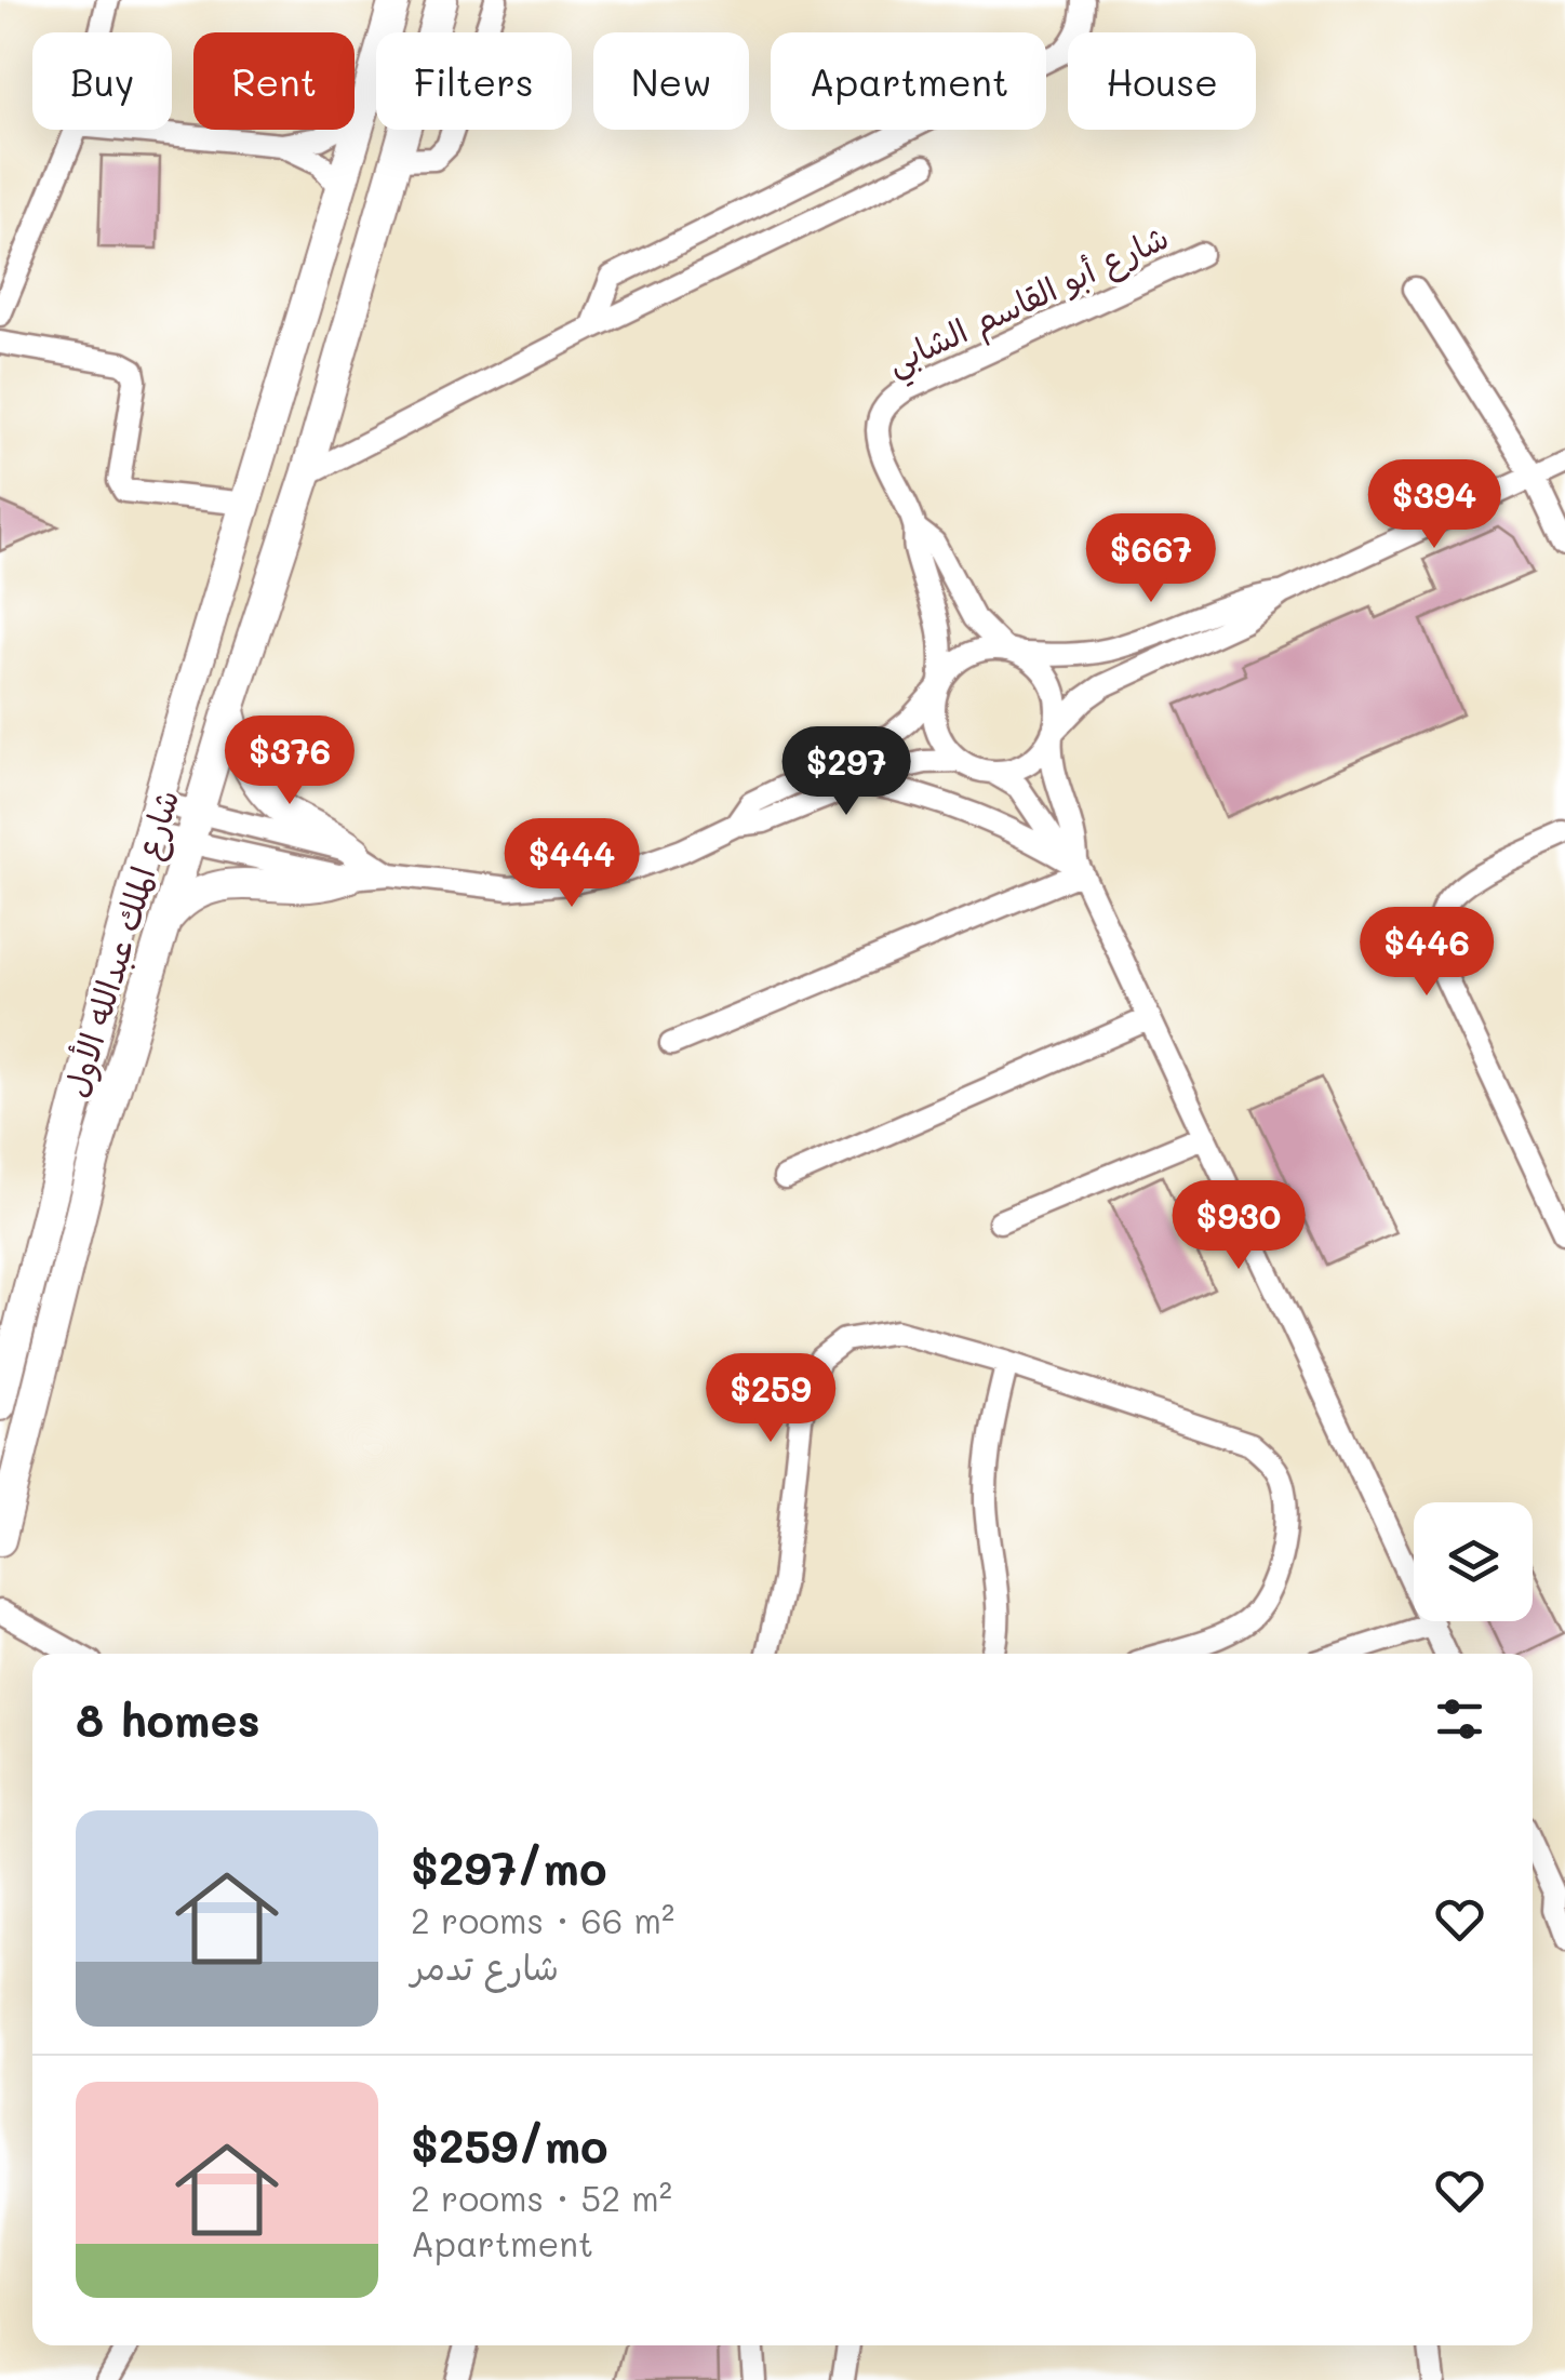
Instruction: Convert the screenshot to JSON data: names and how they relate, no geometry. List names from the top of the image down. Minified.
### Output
{"streets":{"main road":["شارع الملك عبدالله الأول"],"street":["شارع أبو القاسم الشابي"]},"page":{"chip":["Buy","Rent","Filters","New","Apartment","House"],"price":["$394","$667","$376","$297","$444","$446","$930","$259"],"heading":"8 homes","list":[{"name":"$297/mo","note":"2 rooms · 66 m² · شارع تدمر"},{"name":"$259/mo","note":"2 rooms · 52 m² · Apartment"}]}}
